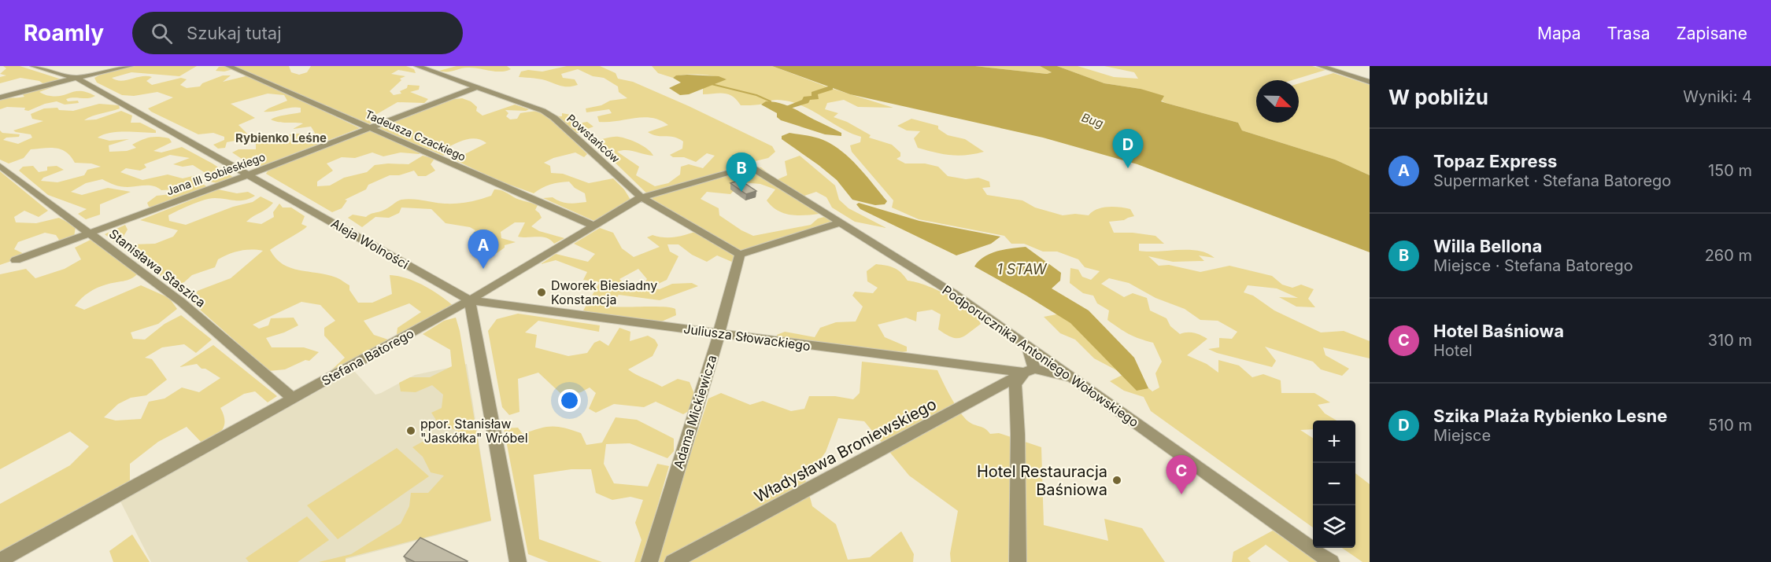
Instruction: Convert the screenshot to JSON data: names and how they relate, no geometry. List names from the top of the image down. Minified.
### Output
{"streets":{"street":["Tadeusza Czackiego","Powstańców","Jana III Sobieskiego","Aleja Wolności","Stanisława Staszica","Juliusza Słowackiego","Podporucznika Antoniego Wołowskiego","Stefana Batorego","Adama Mickiewicza","Władysława Broniewskiego"]},"crossings":[["Tadeusza Czackiego","Jana III Sobieskiego"],["Tadeusza Czackiego","Stefana Batorego"],["Powstańców","Jana III Sobieskiego"],["Powstańców","Stefana Batorego"],["Powstańców","Adama Mickiewicza"],["Jana III Sobieskiego","Aleja Wolności"],["Jana III Sobieskiego","Stanisława Staszica"],["Aleja Wolności","Juliusza Słowackiego"],["Aleja Wolności","Stefana Batorego"],["Stanisława Staszica","Stefana Batorego"],["Juliusza Słowackiego","Stefana Batorego"],["Juliusza Słowackiego","Adama Mickiewicza"],["Juliusza Słowackiego","Władysława Broniewskiego"],["Podporucznika Antoniego Wołowskiego","Stefana Batorego"]],"districts":["Rybienko Leśne"],"water":["Bug","1 STAW"],"places":["Dworek Biesiadny Konstancja","ppor. Stanisław \"Jaskółka\" Wróbel","Hotel Restauracja Baśniowa"],"north":"bottom right","page":{"header":"Roamly","search":"Szukaj tutaj","nav":["Mapa","Trasa","Zapisane"],"heading":["W pobliżu","Wyniki: 4"],"list":[{"mark":"A","name":"Topaz Express","note":"Supermarket · Stefana Batorego","value":"150 m"},{"mark":"B","name":"Willa Bellona","note":"Miejsce · Stefana Batorego","value":"260 m"},{"mark":"C","name":"Hotel Baśniowa","note":"Hotel","value":"310 m"},{"mark":"D","name":"Szika Plaża Rybienko Lesne","note":"Miejsce","value":"510 m"}],"pins":["D","B","A","C"],"map_buttons":["+","−"]}}
